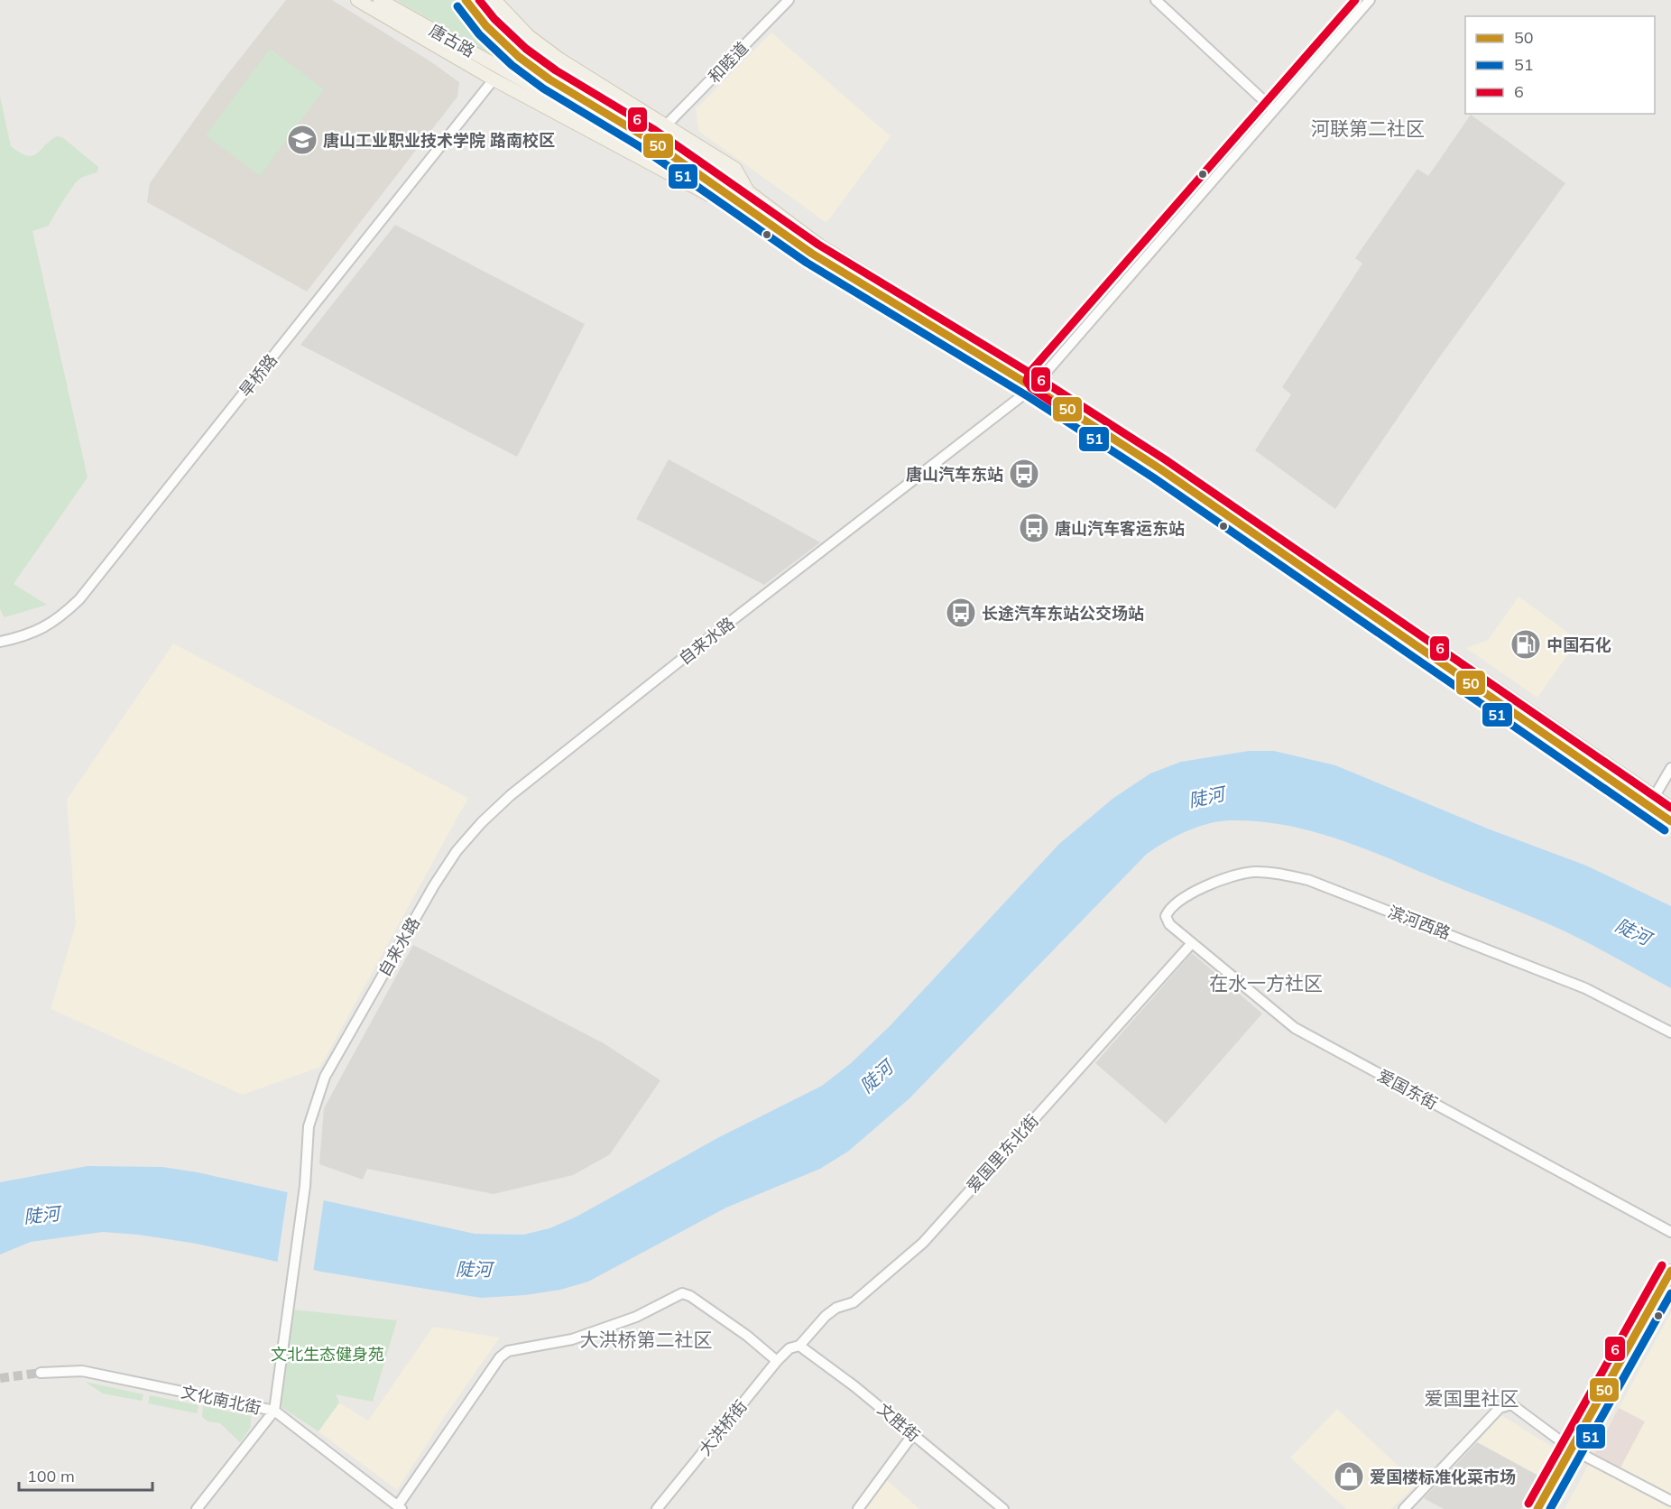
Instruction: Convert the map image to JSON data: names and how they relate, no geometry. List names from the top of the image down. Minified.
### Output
{"streets":{"main road":["唐古路"],"street":["和睦道","旱桥路","自来水路","滨河西路","爱国东街","爱国里东北街","文化南北街","文胜街","大洪桥街"]},"crossings":[["唐古路","自来水路"],["自来水路","文化南北街"],["滨河西路","爱国东街"],["爱国东街","爱国里东北街"],["爱国里东北街","文胜街"],["爱国里东北街","大洪桥街"],["文胜街","大洪桥街"]],"districts":["河联第二社区","在水一方社区","大洪桥第二社区","爱国里社区"],"water":["陡河"],"parks":["文北生态健身苑"],"places":{"school or university":["唐山工业职业技术学院 路南校区"],"bus stop":["唐山汽车东站","唐山汽车客运东站","长途汽车东站公交场站"],"fuel station":["中国石化"],"shop":["爱国楼标准化菜市场"]},"lines":["transit line 50","transit line 6","transit line 51"],"legend":["50","51","6"],"scale_bar":"100 m"}
